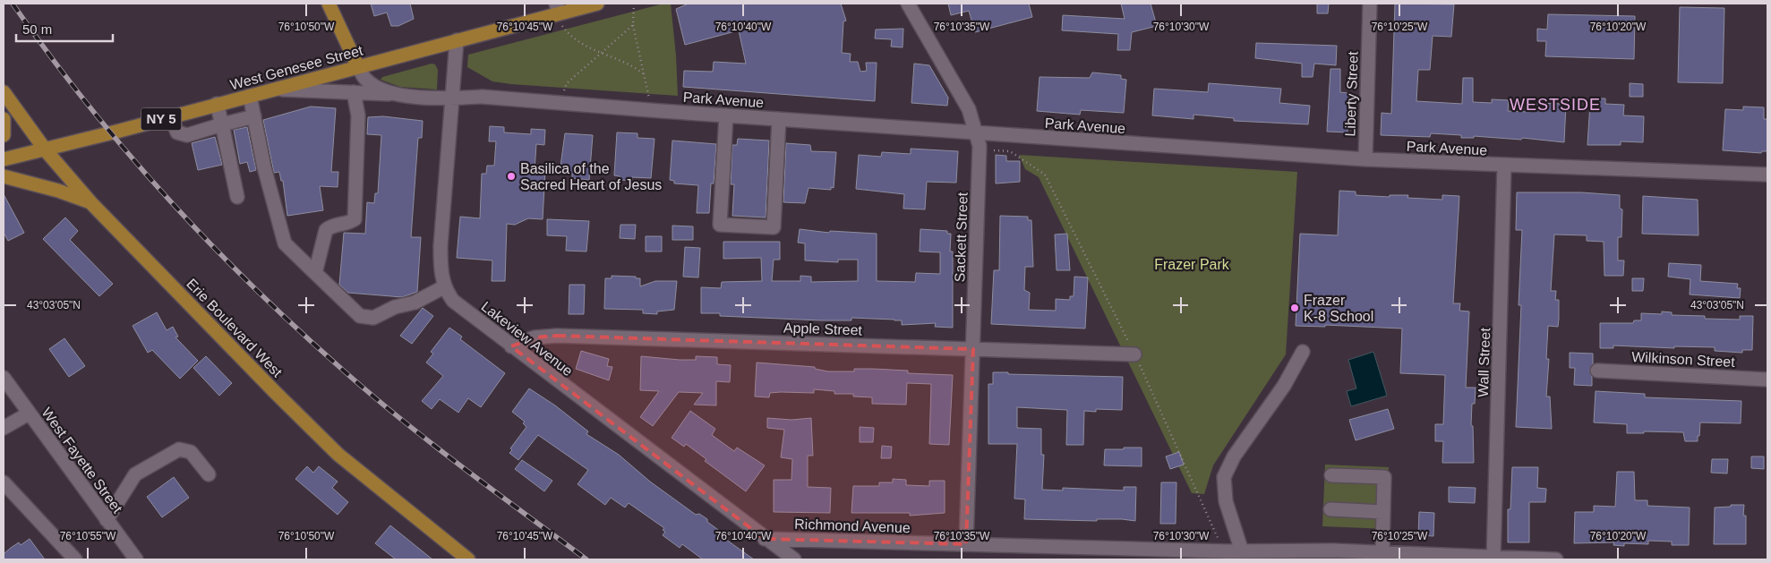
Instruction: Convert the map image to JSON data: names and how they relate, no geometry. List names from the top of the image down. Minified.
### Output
{"streets":{"main road":["West Genesee Street","NY 5","Erie Boulevard West"],"street":["Liberty Street","Park Avenue","Sackett Street","Apple Street","Lakeview Avenue","Wilkinson Street","Wall Street","West Fayette Street","Richmond Avenue"]},"crossings":[["West Genesee Street","Park Avenue"],["West Genesee Street","Erie Boulevard West"],["West Genesee Street","Lakeview Avenue"],["Liberty Street","Park Avenue"],["Park Avenue","Sackett Street"],["Park Avenue","Lakeview Avenue"],["Park Avenue","Wall Street"],["Sackett Street","Apple Street"],["Sackett Street","Richmond Avenue"],["Apple Street","Lakeview Avenue"],["Lakeview Avenue","Richmond Avenue"],["Wall Street","Richmond Avenue"]],"districts":["WESTSIDE"],"parks":["Frazer Park"],"places":["Basilica of the Sacred Heart of Jesus","Frazer K-8 School"],"scale_bar":"50 m","coordinates":["76°10'50\"W","76°10'45\"W","76°10'40\"W","76°10'35\"W","76°10'30\"W","76°10'25\"W","76°10'20\"W","43°03'05\"N","76°10'55\"W"]}
